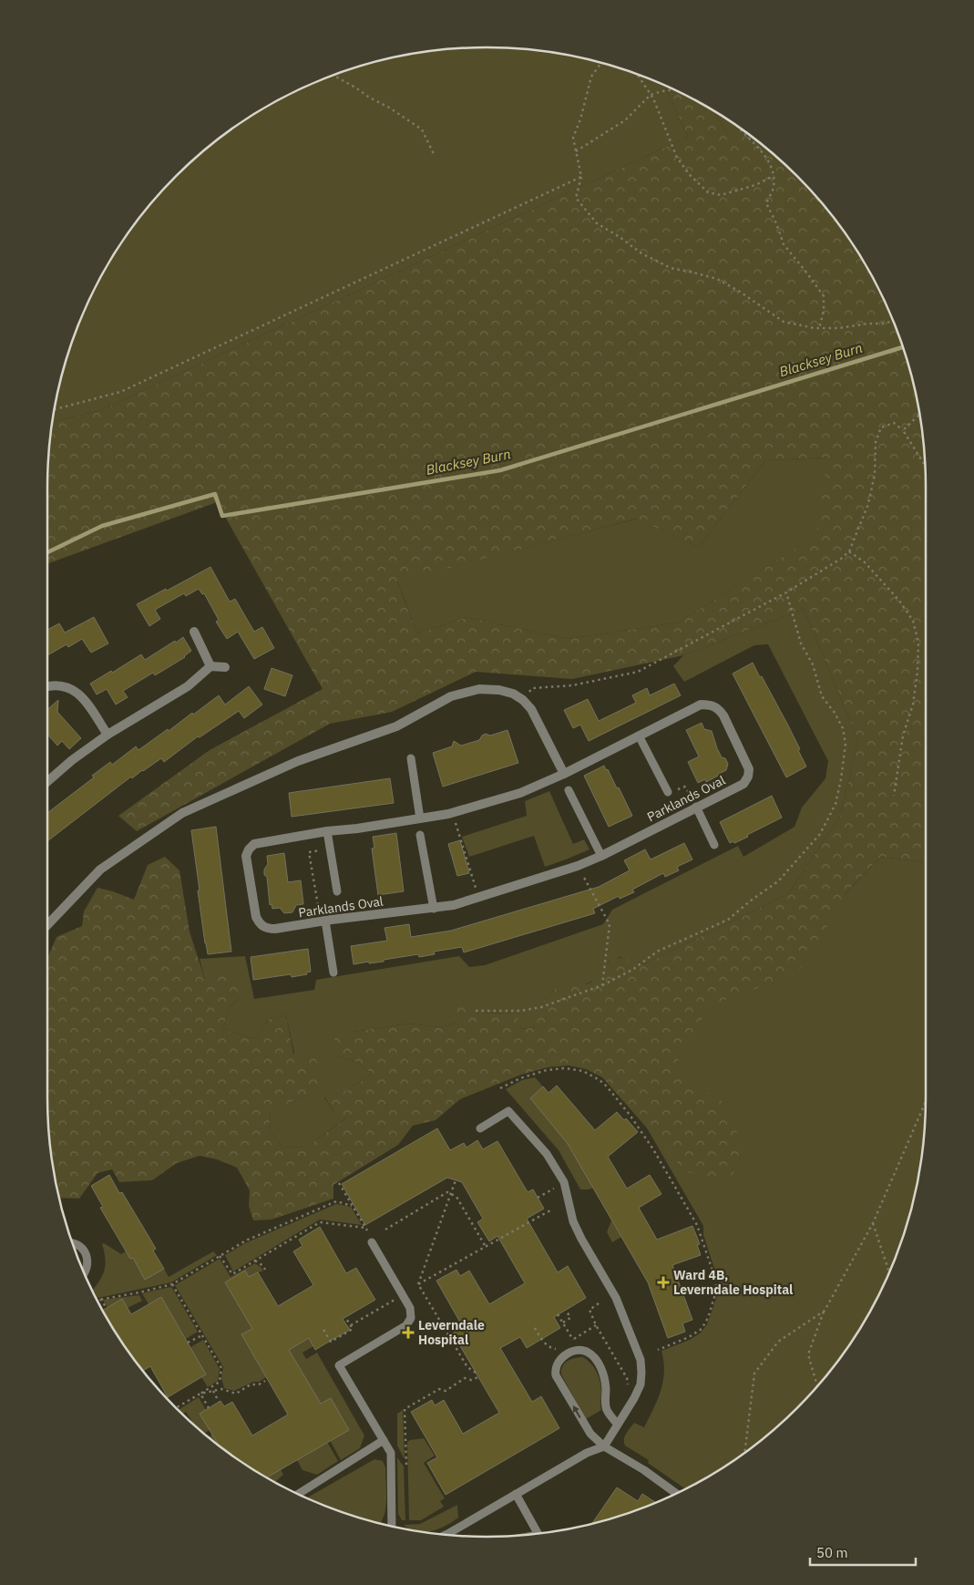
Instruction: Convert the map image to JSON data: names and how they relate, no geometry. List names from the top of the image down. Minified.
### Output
{"streets":{"street":["Parklands Oval"]},"water":["Blacksey Burn"],"places":{"health":["Ward 4B, Leverndale Hospital","Leverndale Hospital"]},"scale_bar":"50 m"}
